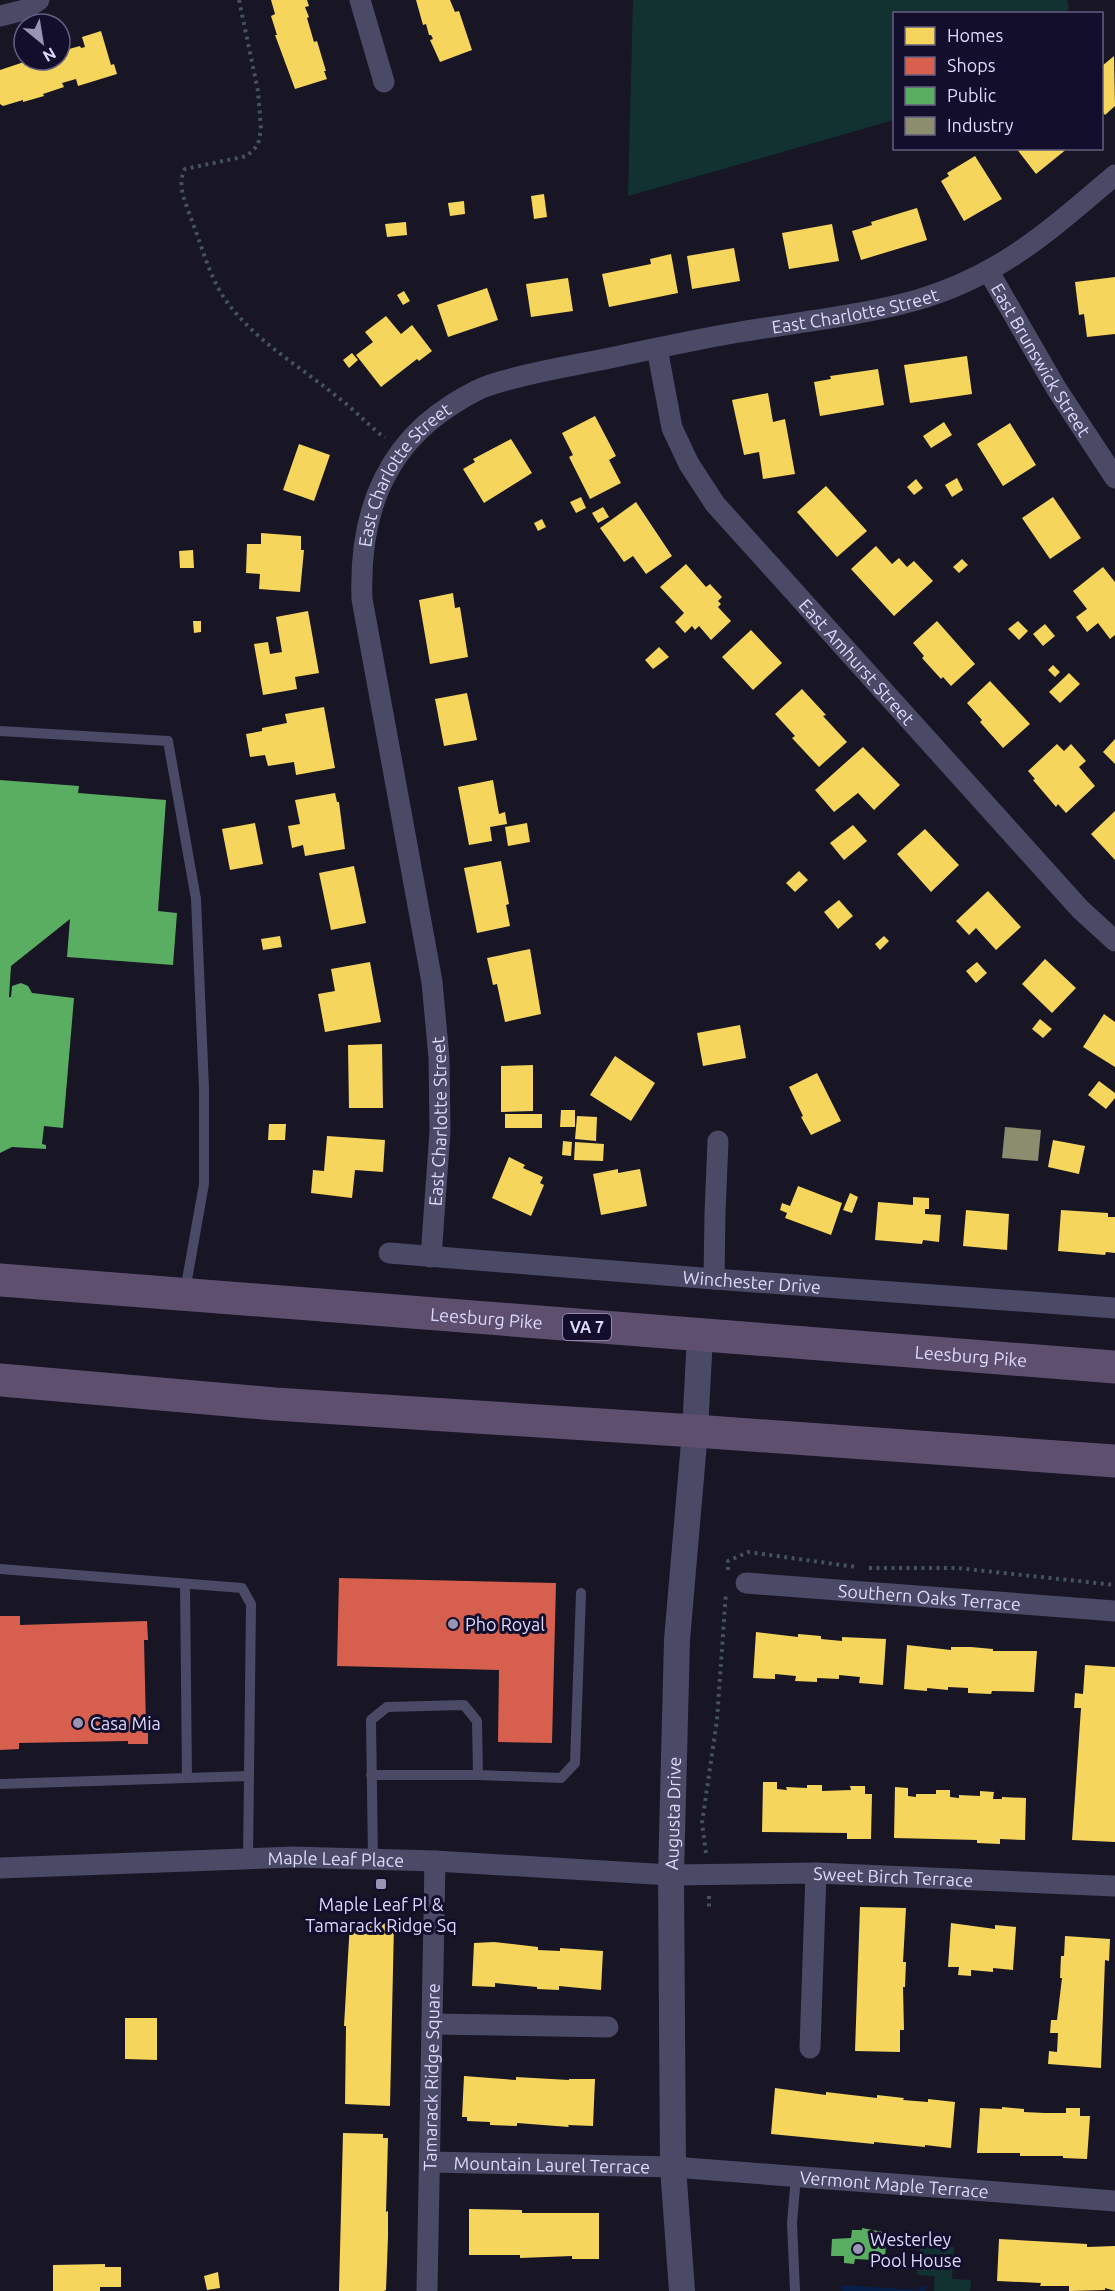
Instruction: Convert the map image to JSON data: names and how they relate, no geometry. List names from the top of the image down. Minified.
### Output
{"streets":{"highway":["Leesburg Pike","VA 7"],"street":["East Charlotte Street","East Brunswick Street","East Amhurst Street","Winchester Drive","Southern Oaks Terrace","Augusta Drive","Maple Leaf Place","Sweet Birch Terrace","Tamarack Ridge Square","Mountain Laurel Terrace","Vermont Maple Terrace"]},"crossings":[["East Charlotte Street","East Brunswick Street"],["East Charlotte Street","East Amhurst Street"],["East Charlotte Street","Winchester Drive"],["Leesburg Pike","Augusta Drive"],["Augusta Drive","Maple Leaf Place"],["Augusta Drive","Sweet Birch Terrace"],["Augusta Drive","Mountain Laurel Terrace"],["Augusta Drive","Vermont Maple Terrace"],["Maple Leaf Place","Sweet Birch Terrace"],["Maple Leaf Place","Tamarack Ridge Square"],["Tamarack Ridge Square","Mountain Laurel Terrace"],["Mountain Laurel Terrace","Vermont Maple Terrace"]],"places":{"other":["Pho Royal","Casa Mia","Westerley Pool House"],"transit":["Maple Leaf Pl & Tamarack Ridge Sq"]},"legend":["Homes","Shops","Public","Industry"],"north":"bottom right"}
